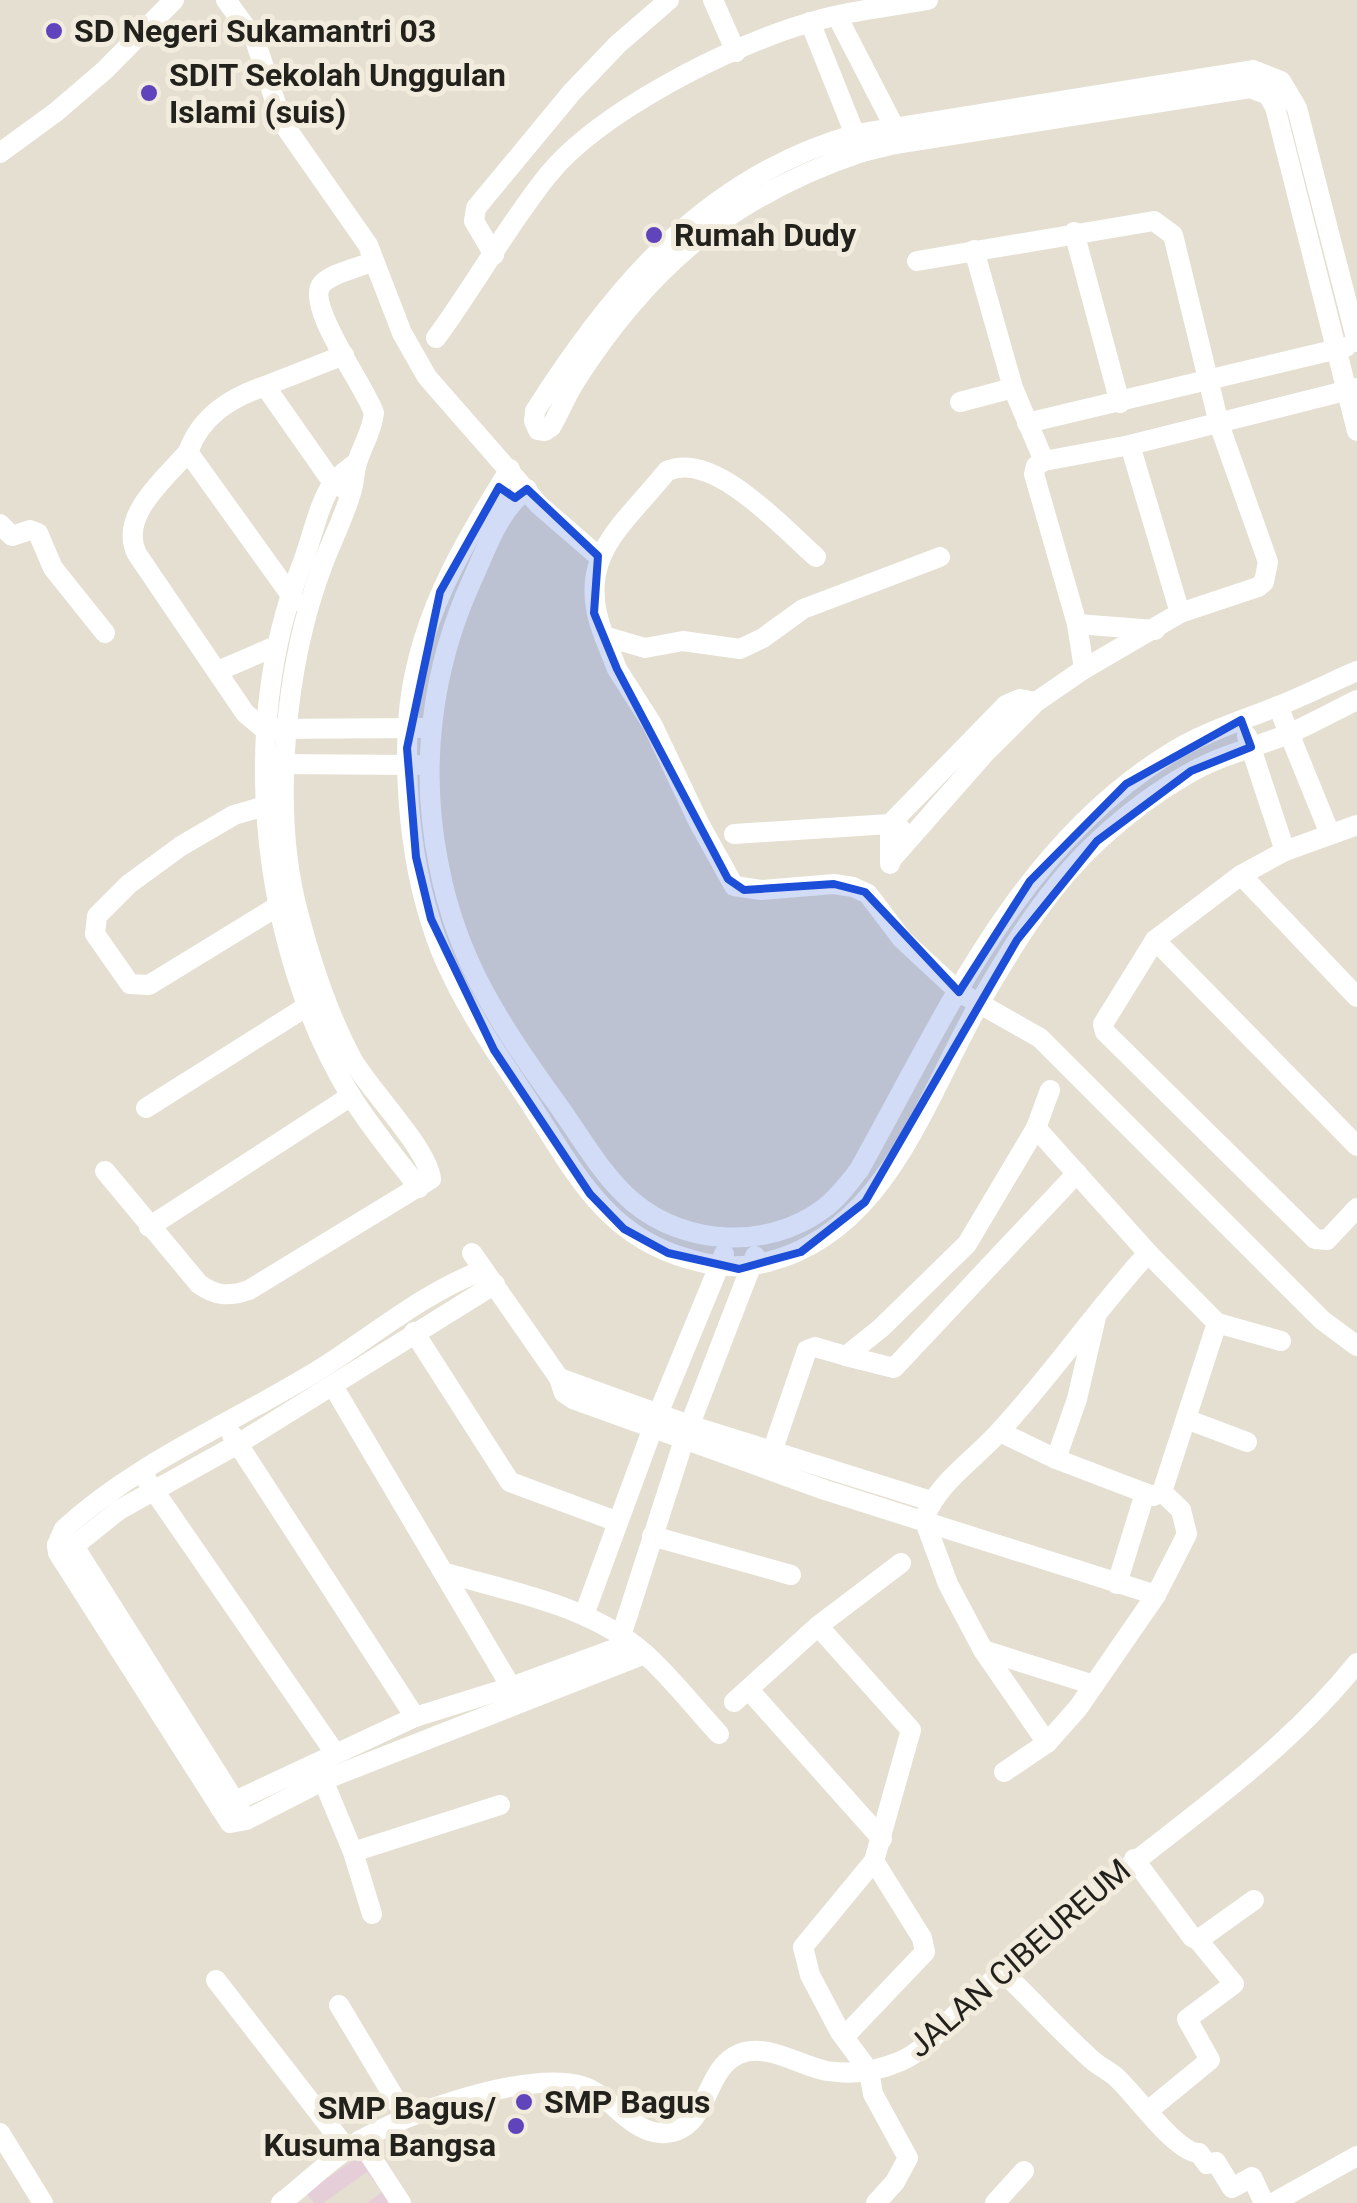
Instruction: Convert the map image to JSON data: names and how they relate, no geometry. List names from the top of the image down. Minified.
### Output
{"streets":{"street":["JALAN CIBEUREUM"]},"places":["SD Negeri Sukamantri 03","SDIT Sekolah Unggulan Islami (suis)","Rumah Dudy","SMP Bagus","SMP Bagus/ Kusuma Bangsa"]}
